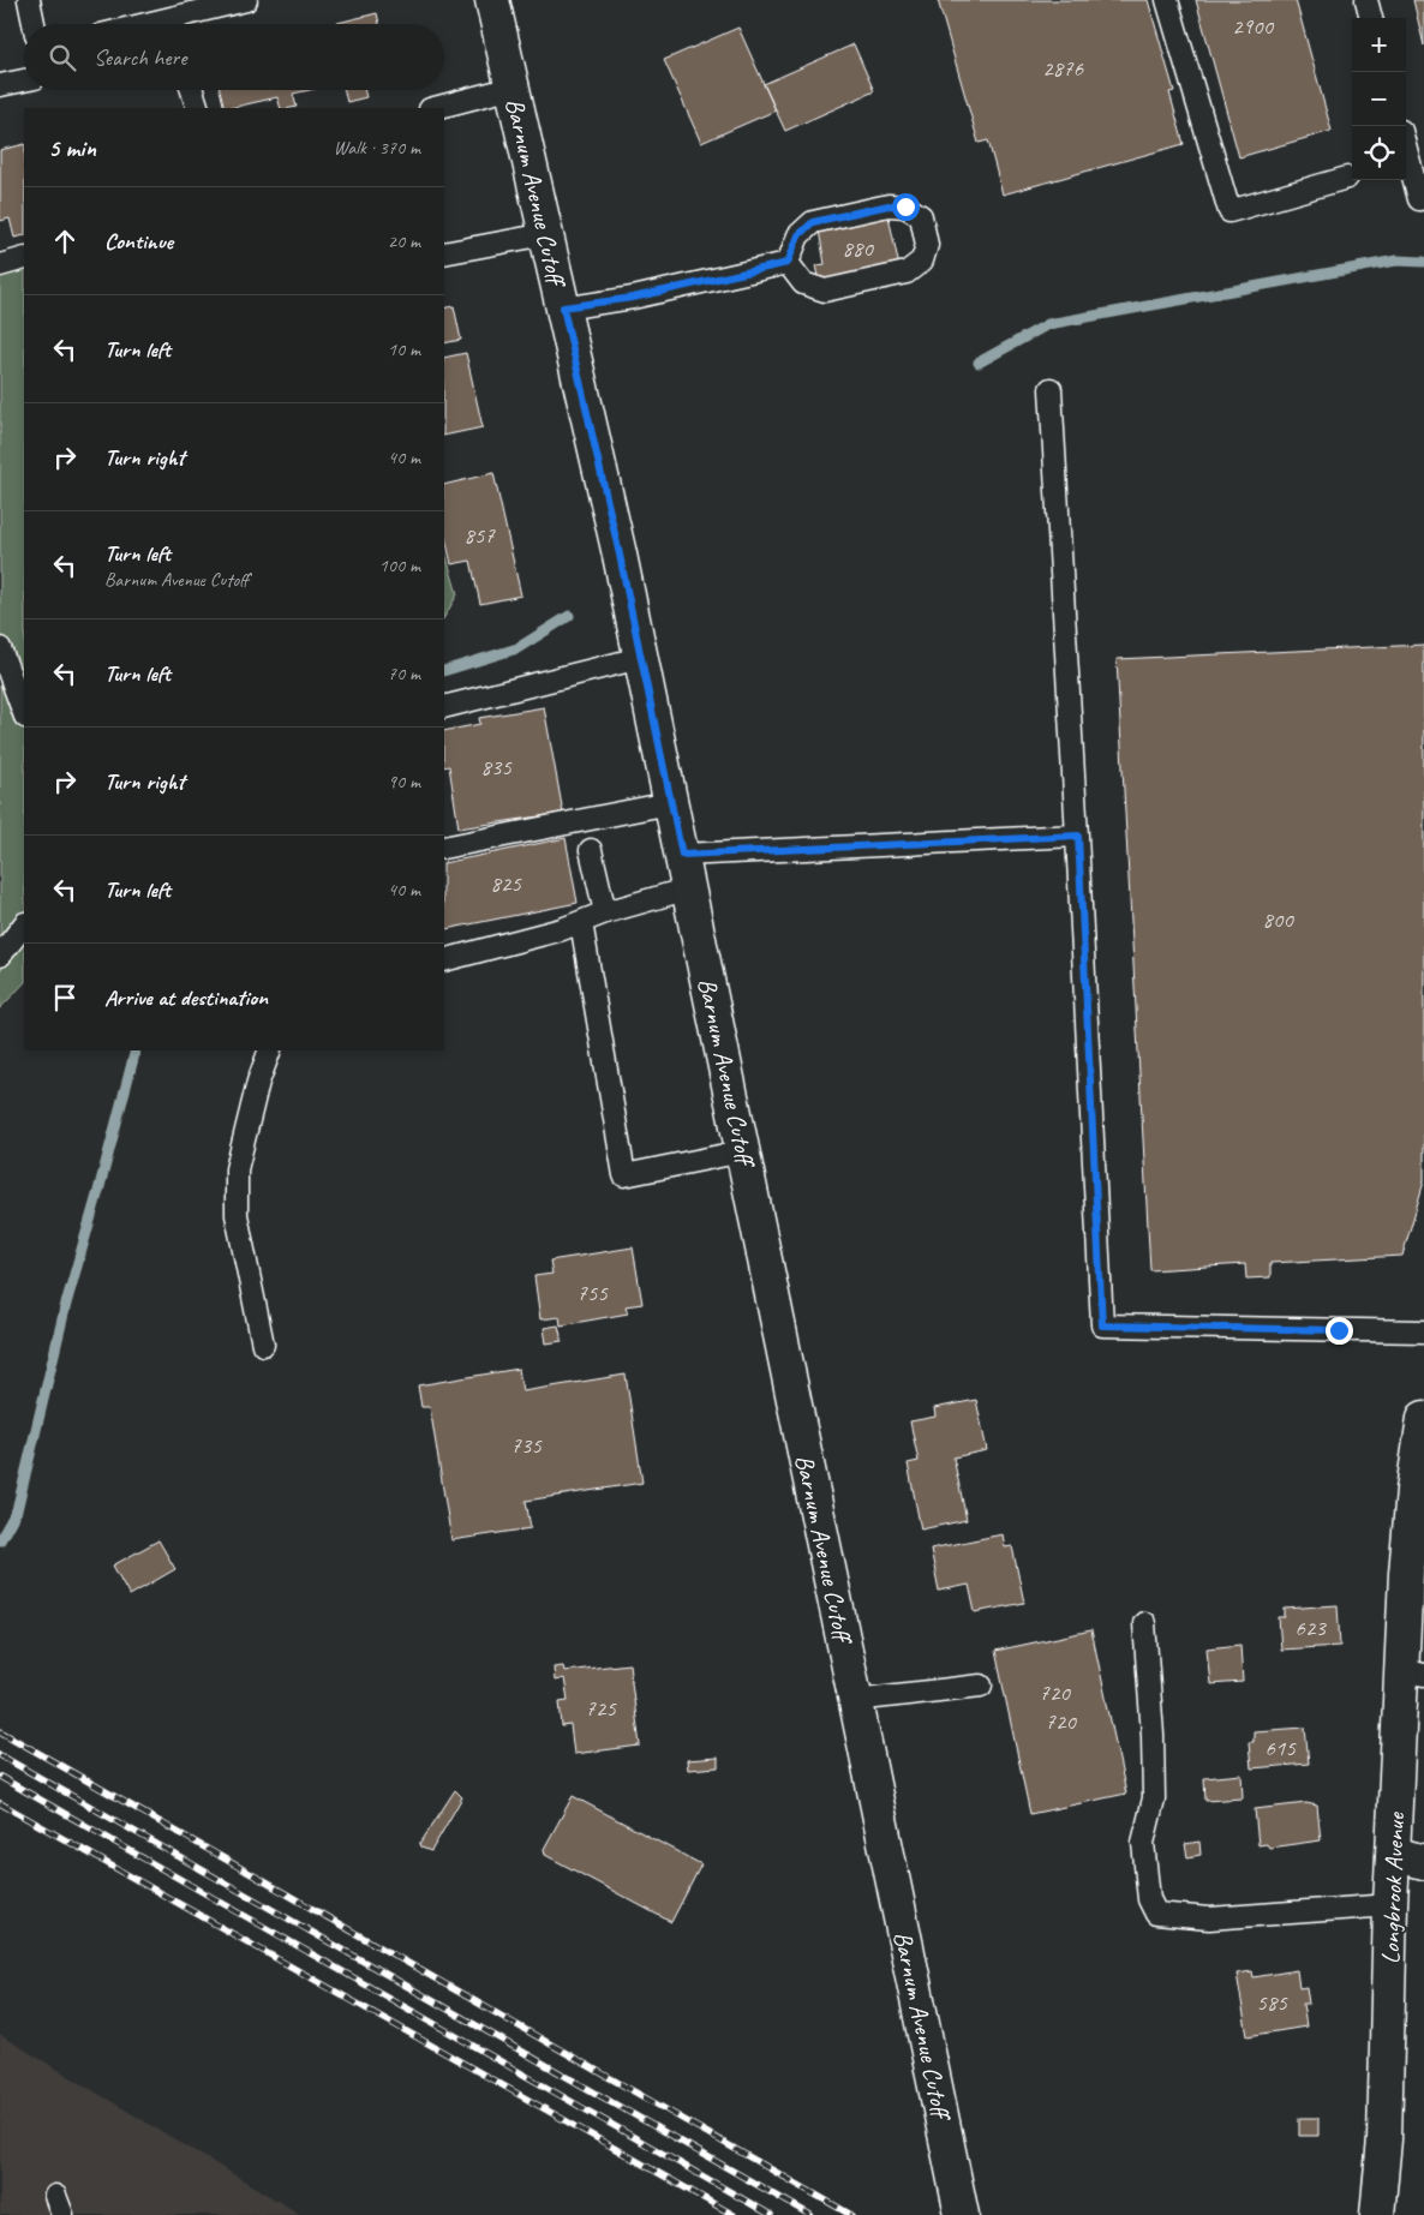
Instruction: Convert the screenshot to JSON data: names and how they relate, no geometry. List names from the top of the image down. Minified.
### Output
{"streets":{"main road":["Barnum Avenue Cutoff","Longbrook Avenue"]},"house_numbers":["2900","2876","880","857","835","825","800","755","735","623","720","725","720","615","585"],"page":{"map_buttons":["+","−"],"search":"Search here","heading":["5 min","Walk · 370 m"],"list":[["Continue","20 m"],["Turn left","10 m"],["Turn right","40 m"],["Turn left","Barnum Avenue Cutoff","100 m"],["Turn left","70 m"],["Turn right","90 m"],["Turn left","40 m"],"Arrive at destination"]}}
